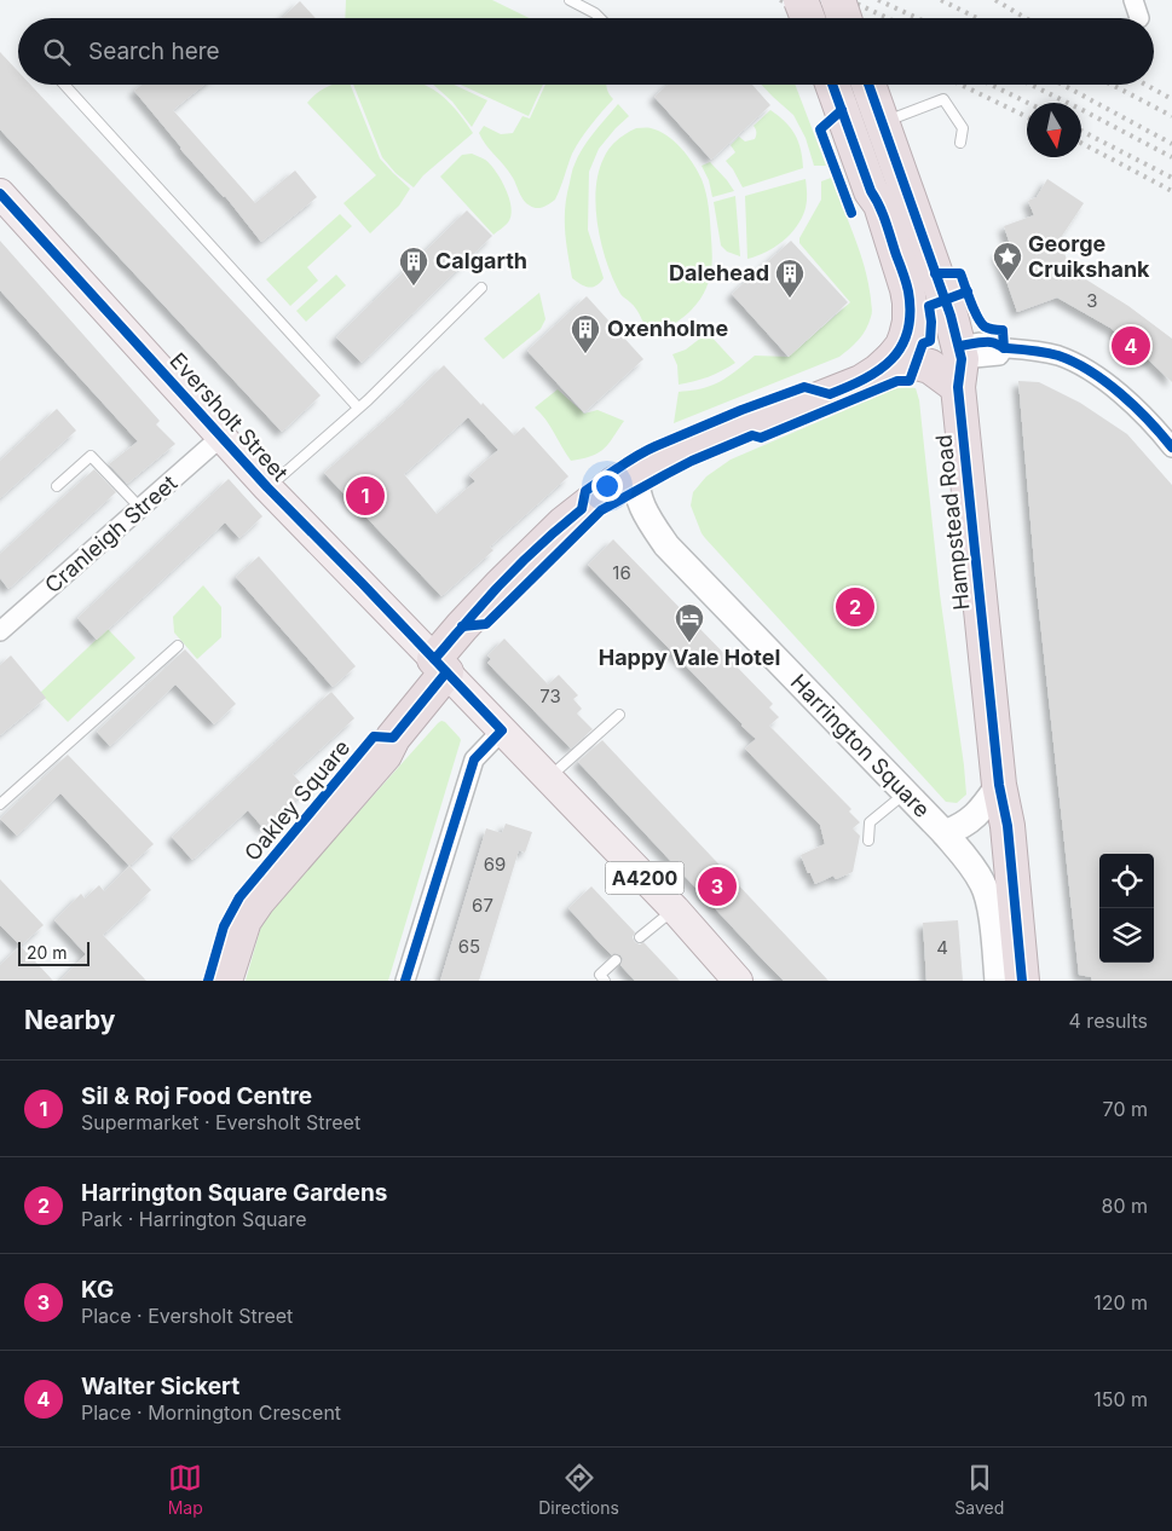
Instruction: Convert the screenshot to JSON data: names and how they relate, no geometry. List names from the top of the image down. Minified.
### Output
{"streets":{"highway":["Hampstead Road","Oakley Square"],"main road":["Eversholt Street","A4200"],"street":["Cranleigh Street","Harrington Square"]},"crossings":[["Eversholt Street","Cranleigh Street"],["Eversholt Street","Oakley Square"],["Eversholt Street","A4200"],["Hampstead Road","Harrington Square"],["Harrington Square","Oakley Square"],["Oakley Square","A4200"]],"places":{"place":["George Cruikshank"],"building":["Calgarth","Dalehead","Oxenholme"],"hotel":["Happy Vale Hotel"]},"house_numbers":["3","16","73","69","67","65","4"],"scale_bar":"20 m","north":"bottom","page":{"search":"Search here","pins":["4","1","2","3"],"scale":"20 m","heading":["Nearby","4 results"],"list":[{"mark":"1","name":"Sil & Roj Food Centre","note":"Supermarket · Eversholt Street","value":"70 m"},{"mark":"2","name":"Harrington Square Gardens","note":"Park · Harrington Square","value":"80 m"},{"mark":"3","name":"KG","note":"Place · Eversholt Street","value":"120 m"},{"mark":"4","name":"Walter Sickert","note":"Place · Mornington Crescent","value":"150 m"}],"nav":["Map","Directions","Saved"]}}
